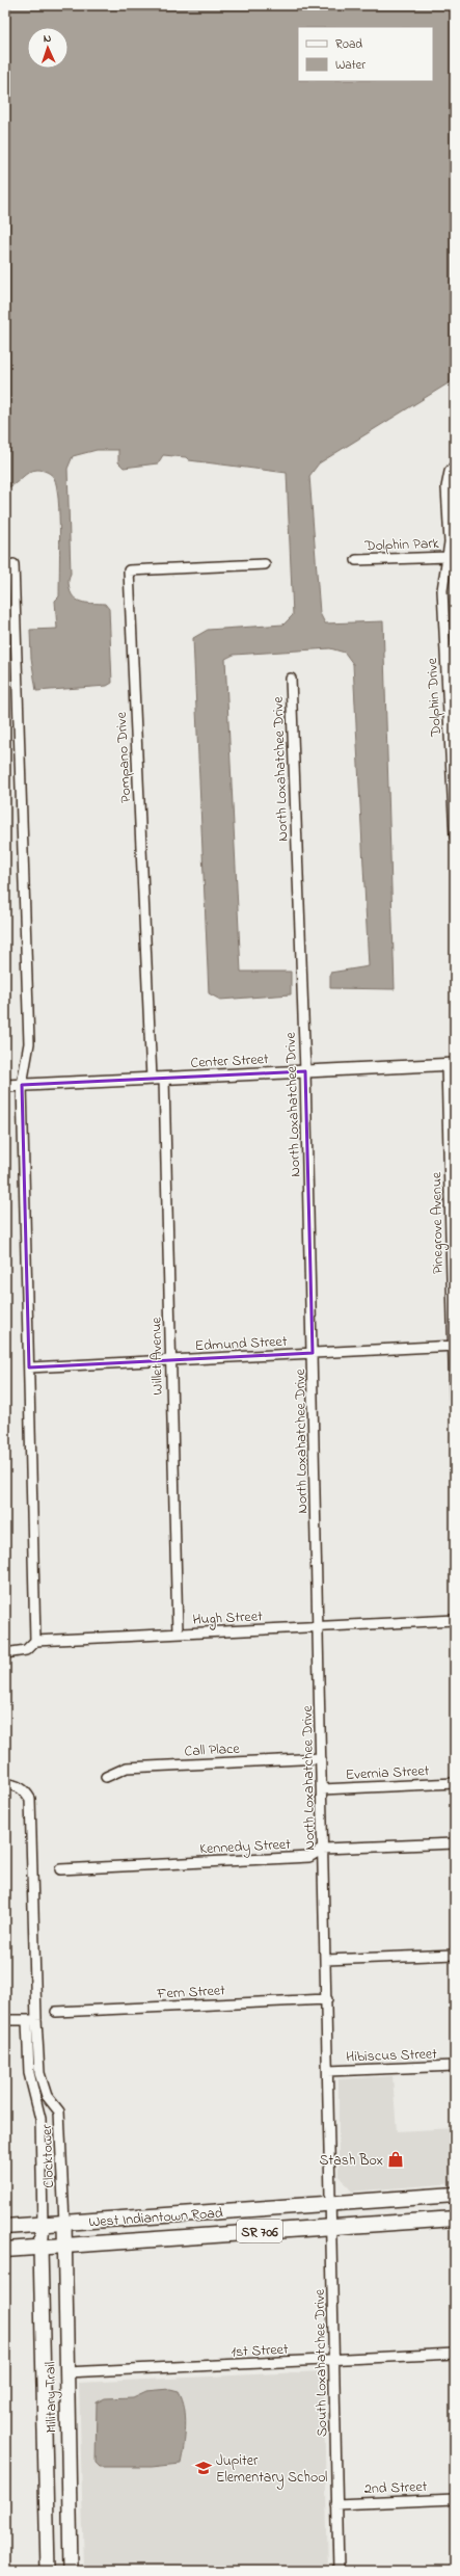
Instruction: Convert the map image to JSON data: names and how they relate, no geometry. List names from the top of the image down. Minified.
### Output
{"streets":{"main road":["West Indiantown Road","SR 706","Military Trail"],"street":["Dolphin Park","Dolphin Drive","Pompano Drive","North Loxahatchee Drive","Center Street","Pinegrove Avenue","Edmund Street","Willet Avenue","Hugh Street","Call Place","Evernia Street","Kennedy Street","Fern Street","Hibiscus Street","Clocktower","1st Street","South Loxahatchee Drive","2nd Street"]},"crossings":[["Dolphin Park","Dolphin Drive"],["Pompano Drive","Center Street"],["North Loxahatchee Drive","Center Street"],["North Loxahatchee Drive","Edmund Street"],["North Loxahatchee Drive","Hugh Street"],["North Loxahatchee Drive","Call Place"],["North Loxahatchee Drive","Evernia Street"],["North Loxahatchee Drive","Kennedy Street"],["North Loxahatchee Drive","Fern Street"],["North Loxahatchee Drive","Hibiscus Street"],["North Loxahatchee Drive","West Indiantown Road"],["North Loxahatchee Drive","South Loxahatchee Drive"],["Center Street","Pinegrove Avenue"],["Center Street","Willet Avenue"],["Pinegrove Avenue","Edmund Street"],["Edmund Street","Willet Avenue"],["Willet Avenue","Hugh Street"],["Clocktower","West Indiantown Road"],["Clocktower","Military Trail"],["West Indiantown Road","South Loxahatchee Drive"],["West Indiantown Road","Military Trail"],["1st Street","South Loxahatchee Drive"],["1st Street","Military Trail"],["South Loxahatchee Drive","2nd Street"]],"places":{"shop":["Stash Box"],"school or university":["Jupiter Elementary School"]},"legend":["Road","Water"],"north":"top"}
